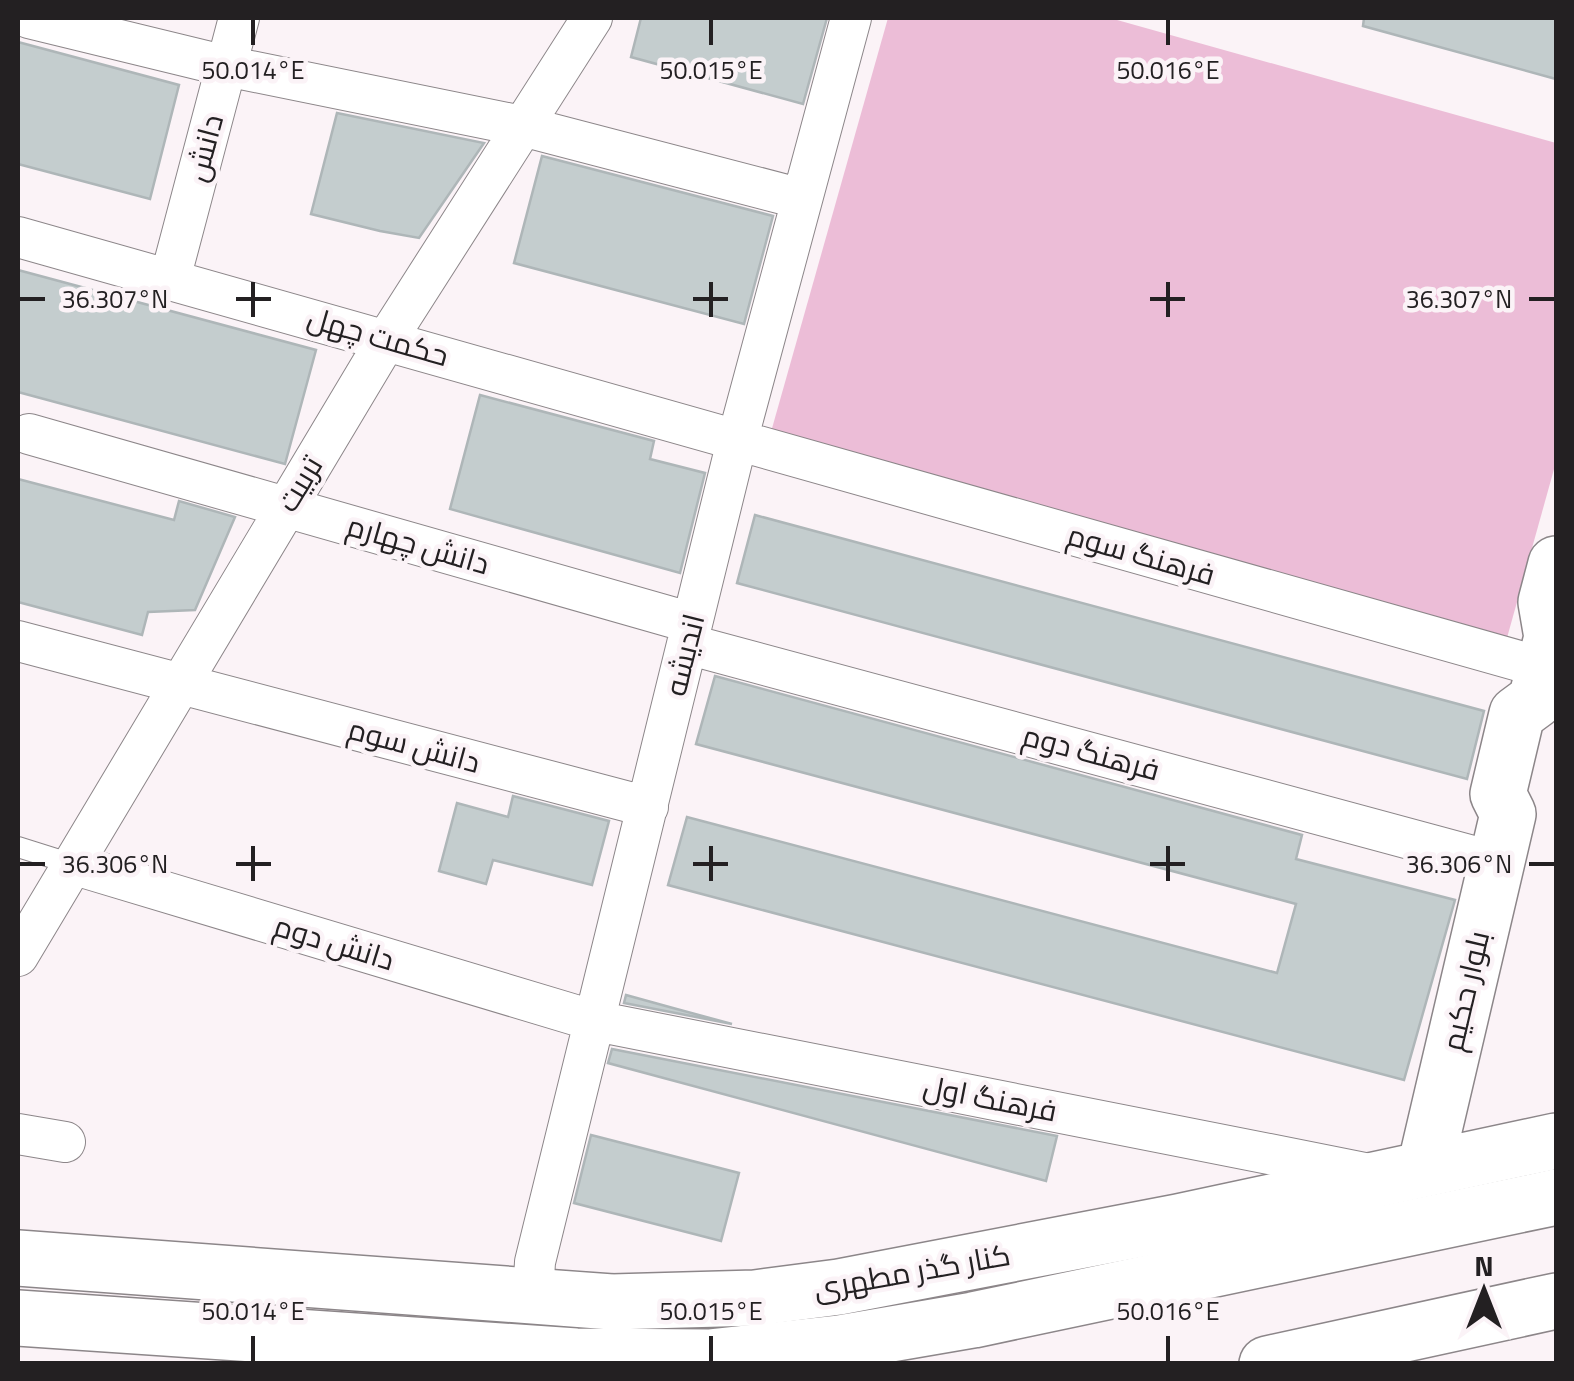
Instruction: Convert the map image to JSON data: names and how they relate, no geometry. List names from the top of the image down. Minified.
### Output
{"streets":{"street":["دانش","حکمت چهل","تربیت","دانش چهارم","فرهنگ سوم","اندیشه","دانش سوم","فرهنگ دوم","دانش دوم","بلوار حکیم","فرهنگ اول","کنار گذر مطهری"]},"crossings":[["دانش","حکمت چهل"],["حکمت چهل","تربیت"],["حکمت چهل","فرهنگ سوم"],["حکمت چهل","اندیشه"],["تربیت","دانش چهارم"],["تربیت","دانش سوم"],["تربیت","دانش دوم"],["دانش چهارم","اندیشه"],["دانش چهارم","فرهنگ دوم"],["فرهنگ سوم","اندیشه"],["فرهنگ سوم","بلوار حکیم"],["اندیشه","دانش سوم"],["اندیشه","فرهنگ دوم"],["اندیشه","دانش دوم"],["اندیشه","فرهنگ اول"],["اندیشه","کنار گذر مطهری"],["فرهنگ دوم","بلوار حکیم"],["دانش دوم","فرهنگ اول"],["بلوار حکیم","فرهنگ اول"],["بلوار حکیم","کنار گذر مطهری"],["فرهنگ اول","کنار گذر مطهری"]],"north":"top","coordinates":["50.014°E","50.015°E","50.016°E","36.307°N","36.306°N"]}
